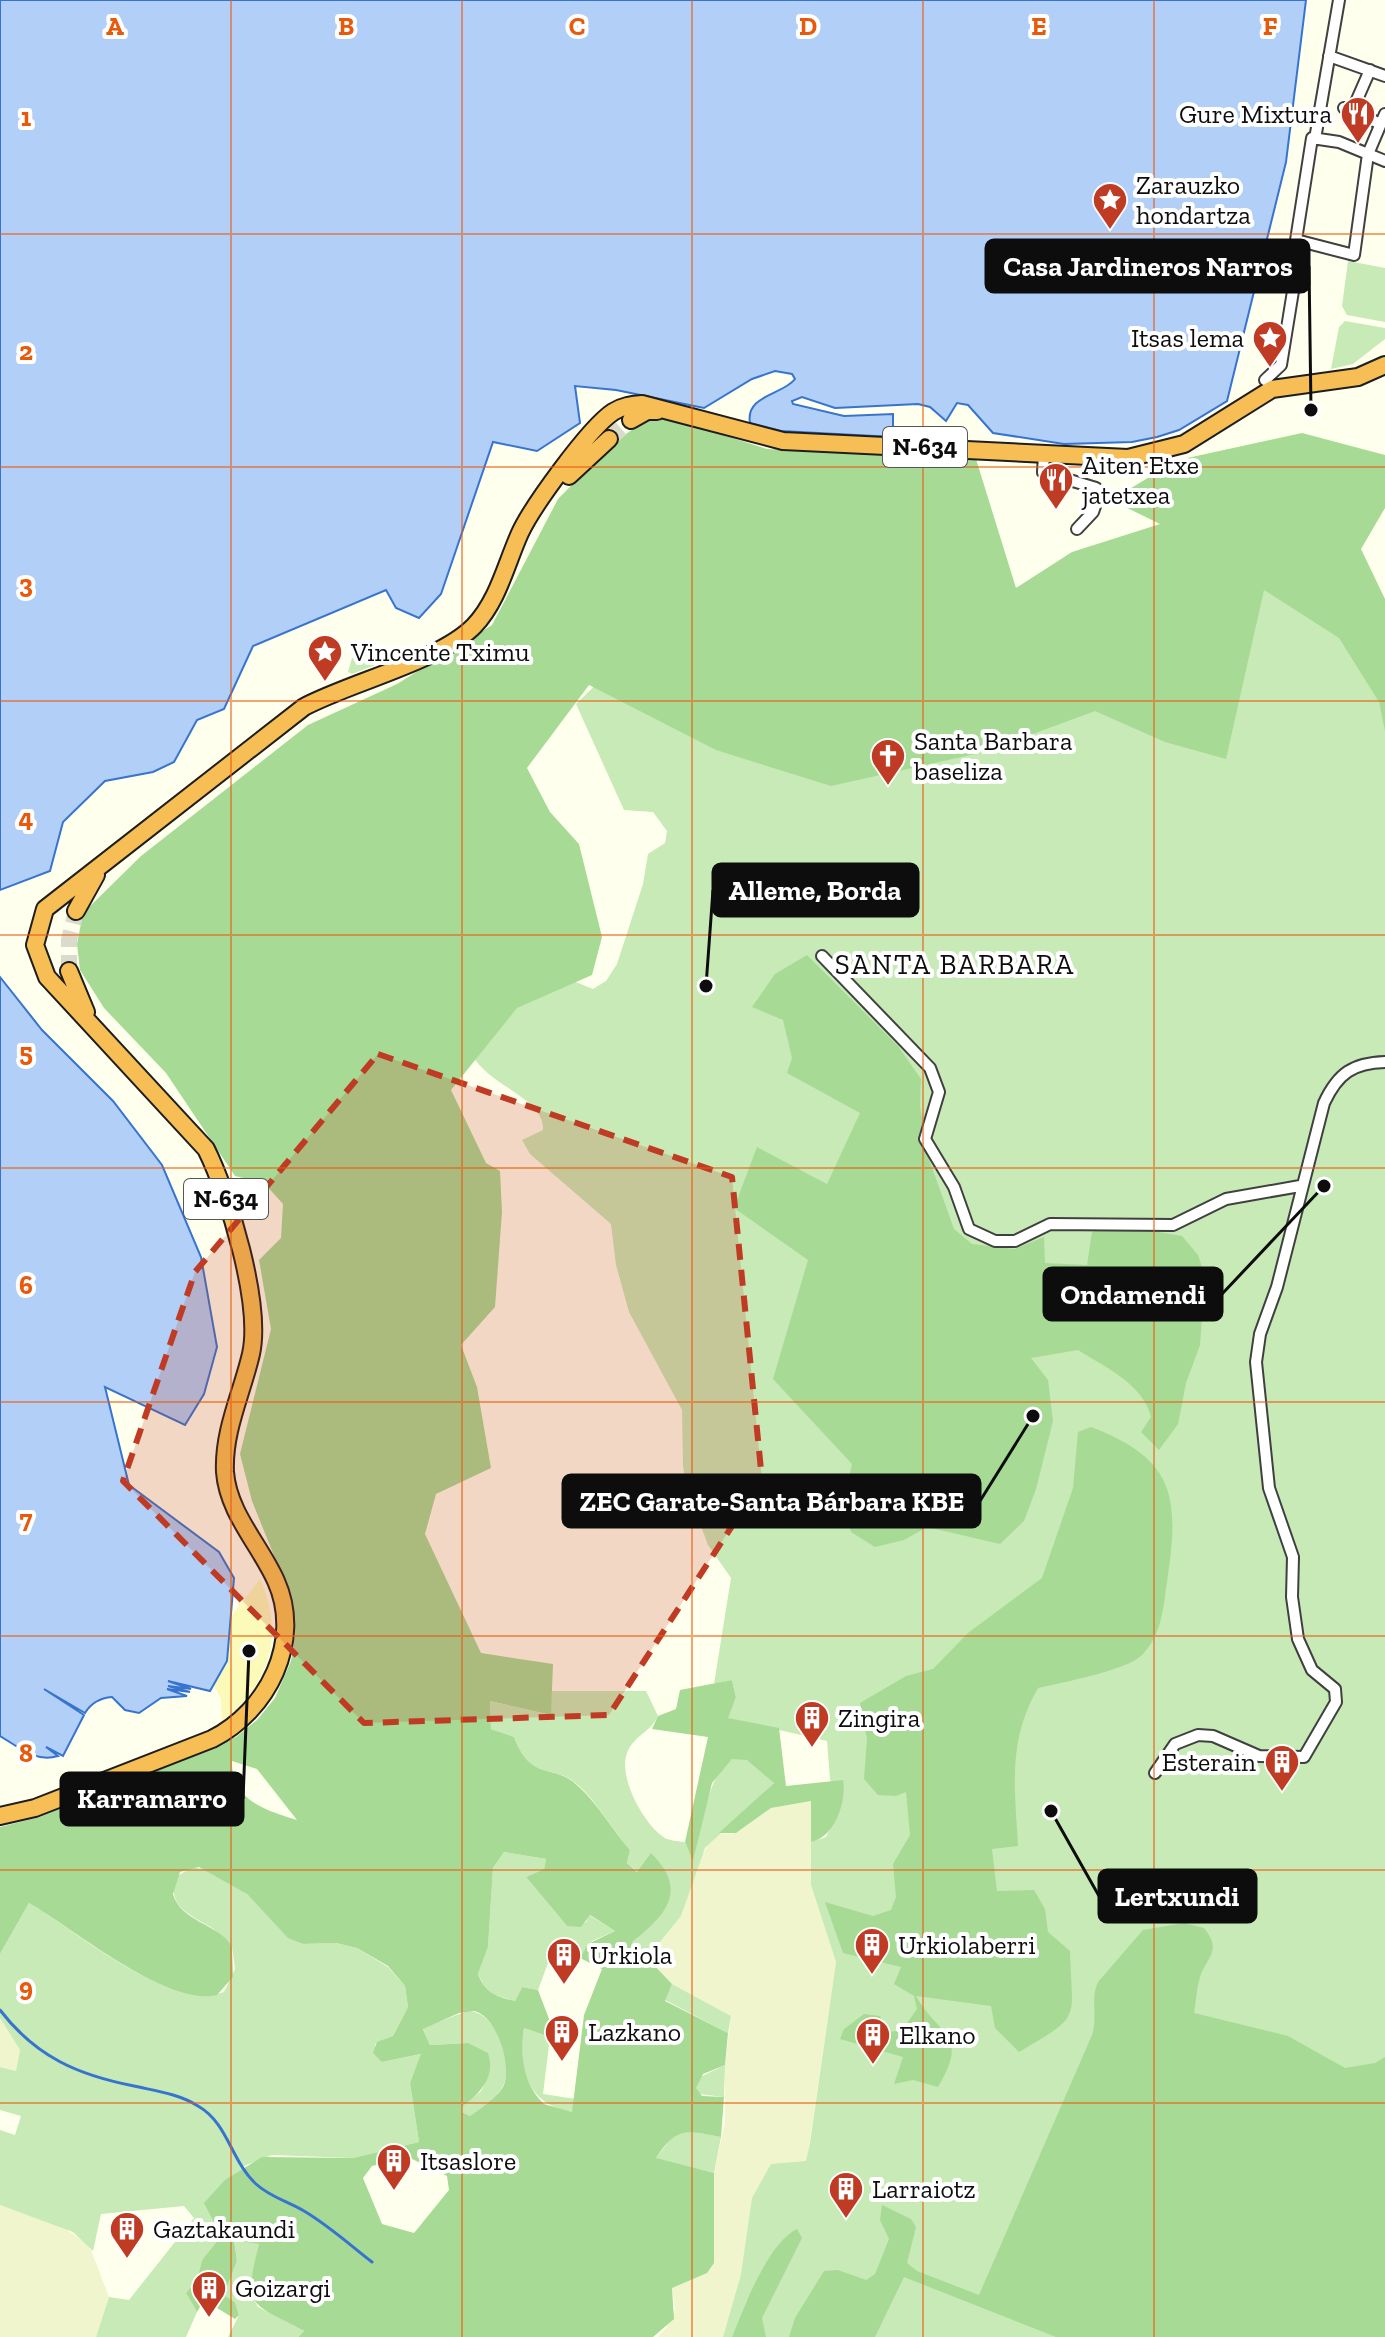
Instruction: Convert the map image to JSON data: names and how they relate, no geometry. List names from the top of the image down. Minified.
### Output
{"streets":{"highway":["N-634"]},"districts":["SANTA BARBARA"],"places":{"restaurant":["Gure Mixtura","Aiten Etxe jatetxea"],"place":["Zarauzko hondartza","Itsas lema","Vincente Tximu"],"other":["Casa Jardineros Narros","Alleme, Borda","Ondamendi","ZEC Garate-Santa Bárbara KBE","Karramarro","Lertxundi"],"church":["Santa Barbara baseliza"],"building":["Zingira","Esterain","Urkiolaberri","Urkiola","Lazkano","Elkano","Itsaslore","Larraiotz","Gaztakaundi","Goizargi"]},"grid":{"columns":["A","B","C","D","E","F"],"rows":["1","2","3","4","5","6","7","8","9"]}}
